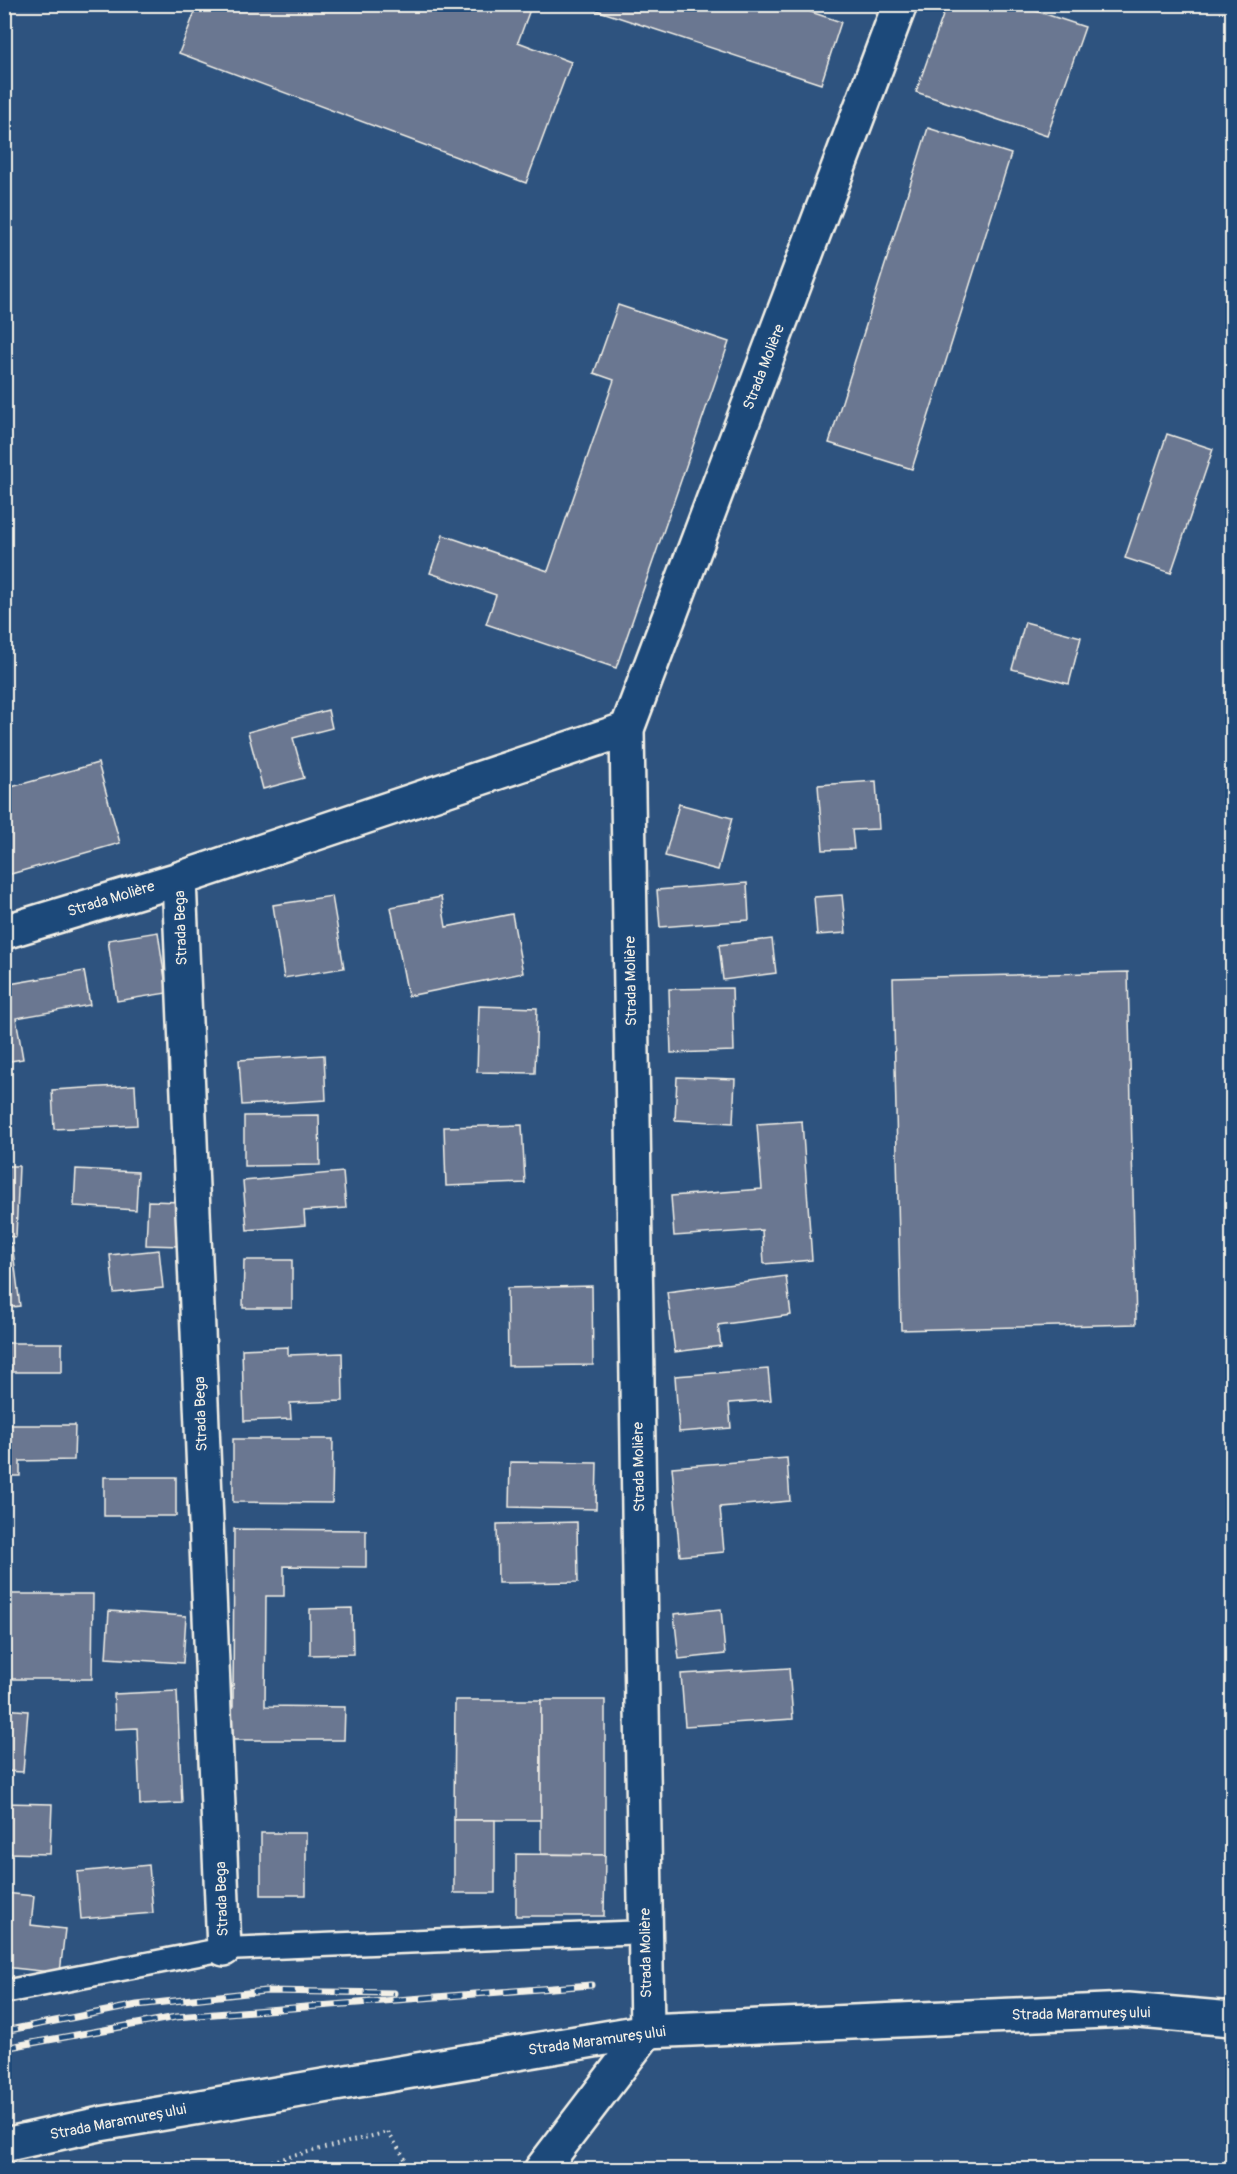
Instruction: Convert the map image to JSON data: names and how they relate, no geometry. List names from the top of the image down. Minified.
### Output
{"streets":{"street":["Strada Molière","Strada Bega","Strada Maramureșului"]},"crossings":[["Strada Molière","Strada Bega"],["Strada Molière","Strada Maramureșului"]]}
